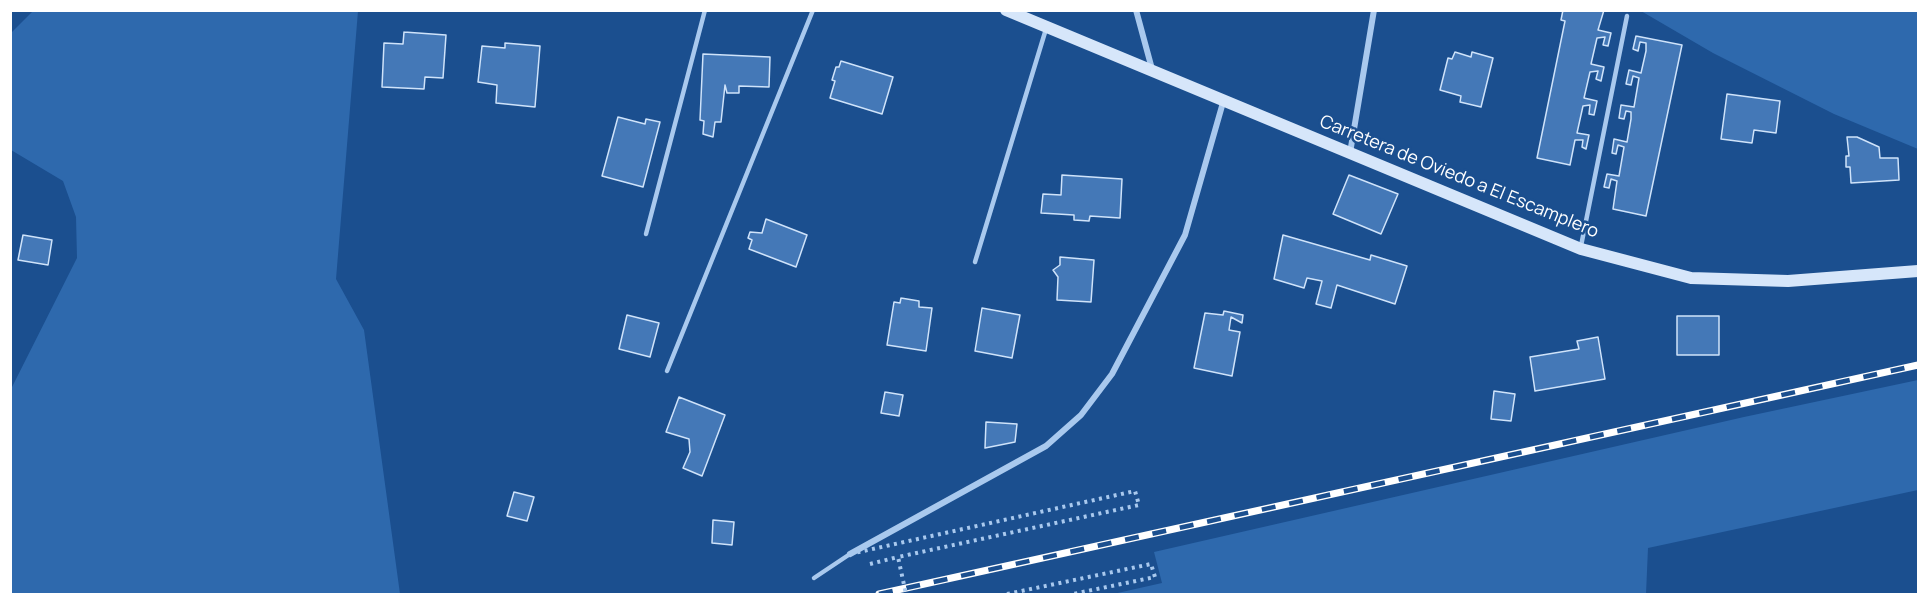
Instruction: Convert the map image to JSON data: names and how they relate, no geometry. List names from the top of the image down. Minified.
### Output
{"streets":{"street":["Carretera de Oviedo a El Escamplero"]}}
